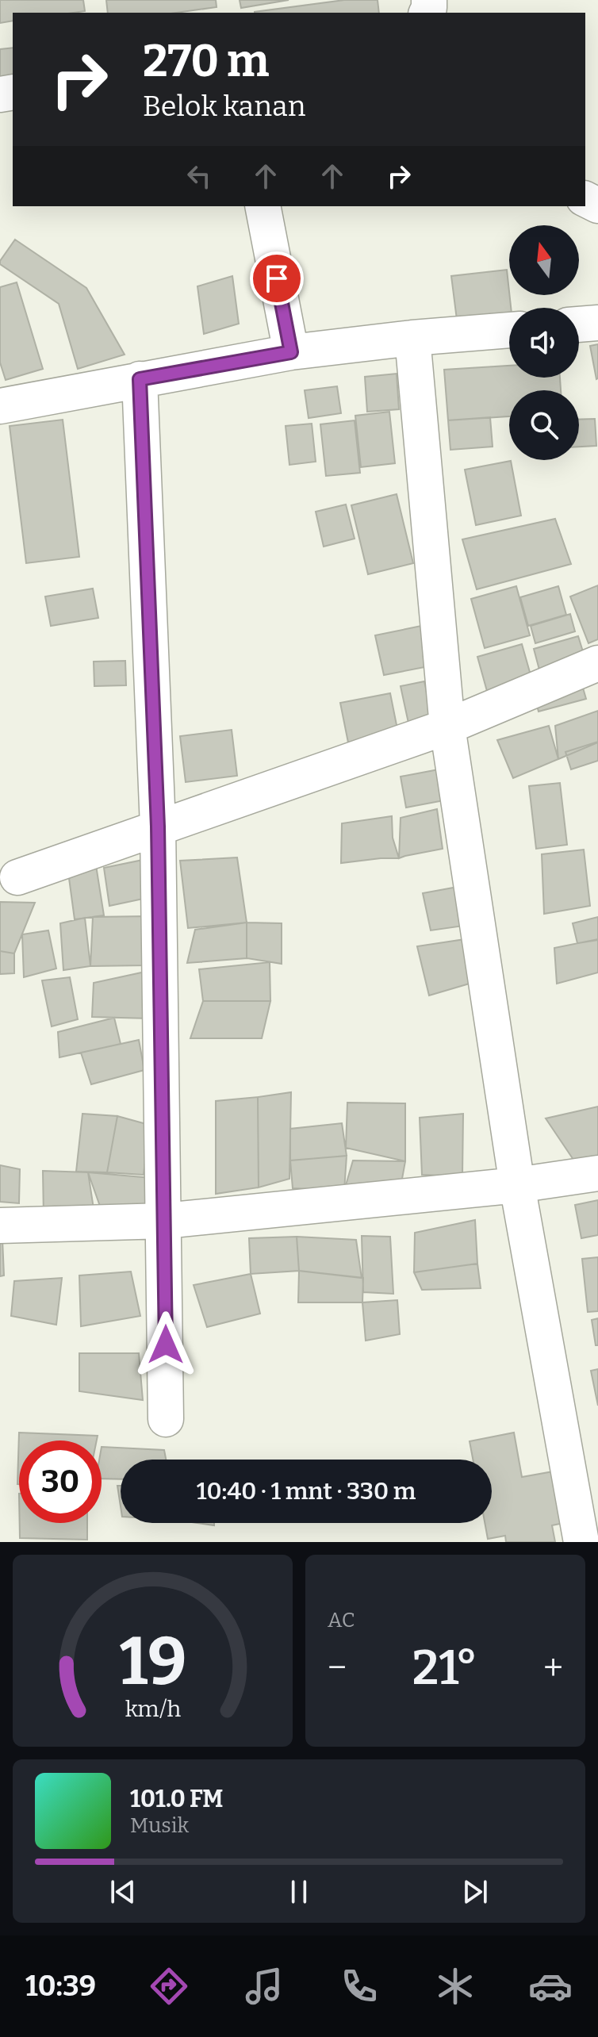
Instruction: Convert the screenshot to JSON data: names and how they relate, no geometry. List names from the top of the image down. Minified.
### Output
{"north":"top","page":{"turn":["270 m","Belok kanan"],"limit":"30","trip":"10:40 · 1 mnt · 330 m","tile":"AC","heat":["−","21°","+"],"song":["101.0 FM","Musik"],"tabs":"10:39","gauge":["19","km/h"]}}
